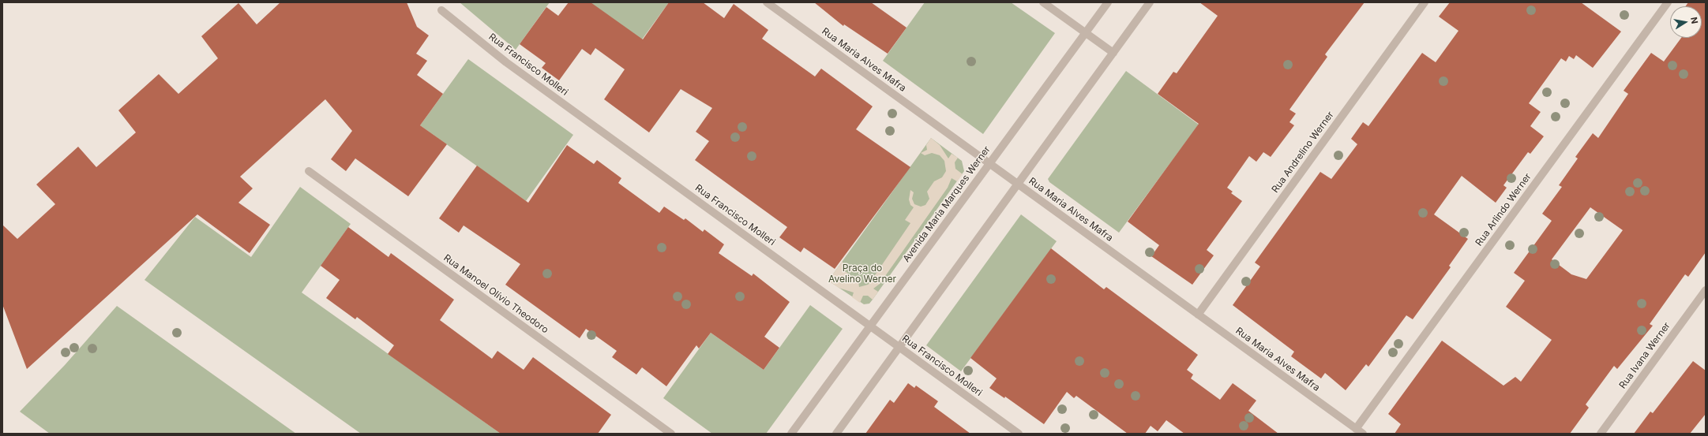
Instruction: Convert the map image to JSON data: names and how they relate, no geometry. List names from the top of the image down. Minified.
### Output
{"streets":{"street":["Rua Maria Alves Mafra","Rua Francisco Molleri","Rua Andrelino Werner","Avenida Maria Marques Werner","Rua Arlindo Werner","Rua Manoel Olívio Theodoro","Rua Ivana Werner"]},"crossings":[["Rua Maria Alves Mafra","Rua Andrelino Werner"],["Rua Maria Alves Mafra","Avenida Maria Marques Werner"],["Rua Maria Alves Mafra","Rua Arlindo Werner"],["Rua Francisco Molleri","Avenida Maria Marques Werner"]],"parks":["Praça do Avelino Werner"],"north":"right"}
